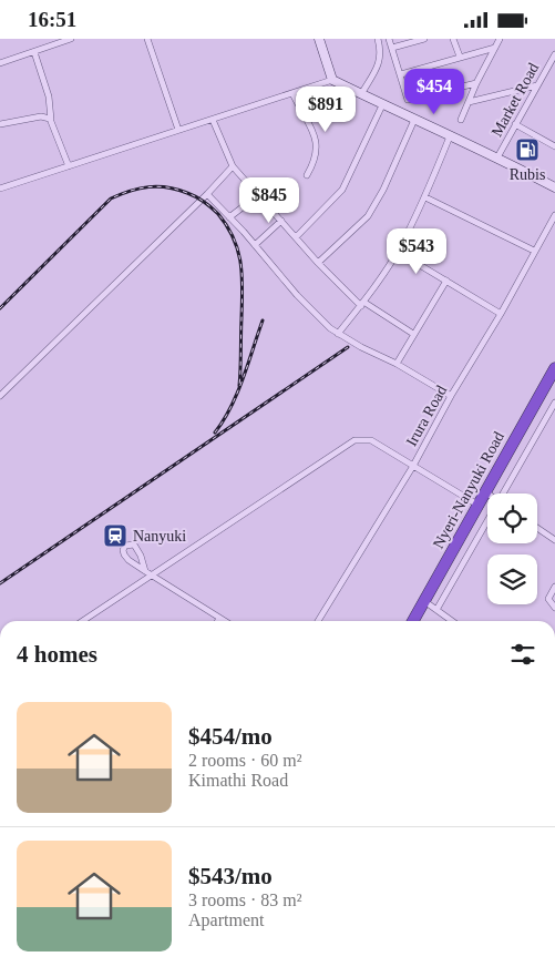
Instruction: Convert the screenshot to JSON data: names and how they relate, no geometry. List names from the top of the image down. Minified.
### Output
{"streets":{"highway":["Nyeri-Nanyuki Road"],"street":["Market Road","Irura Road"]},"places":{"fuel station":["Rubis"],"station":["Nanyuki"]},"page":{"status":"16:51","price":["$454","$891","$845","$543"],"heading":"4 homes","list":[{"name":"$454/mo","note":"2 rooms · 60 m² · Kimathi Road"},{"name":"$543/mo","note":"3 rooms · 83 m² · Apartment"}]}}
